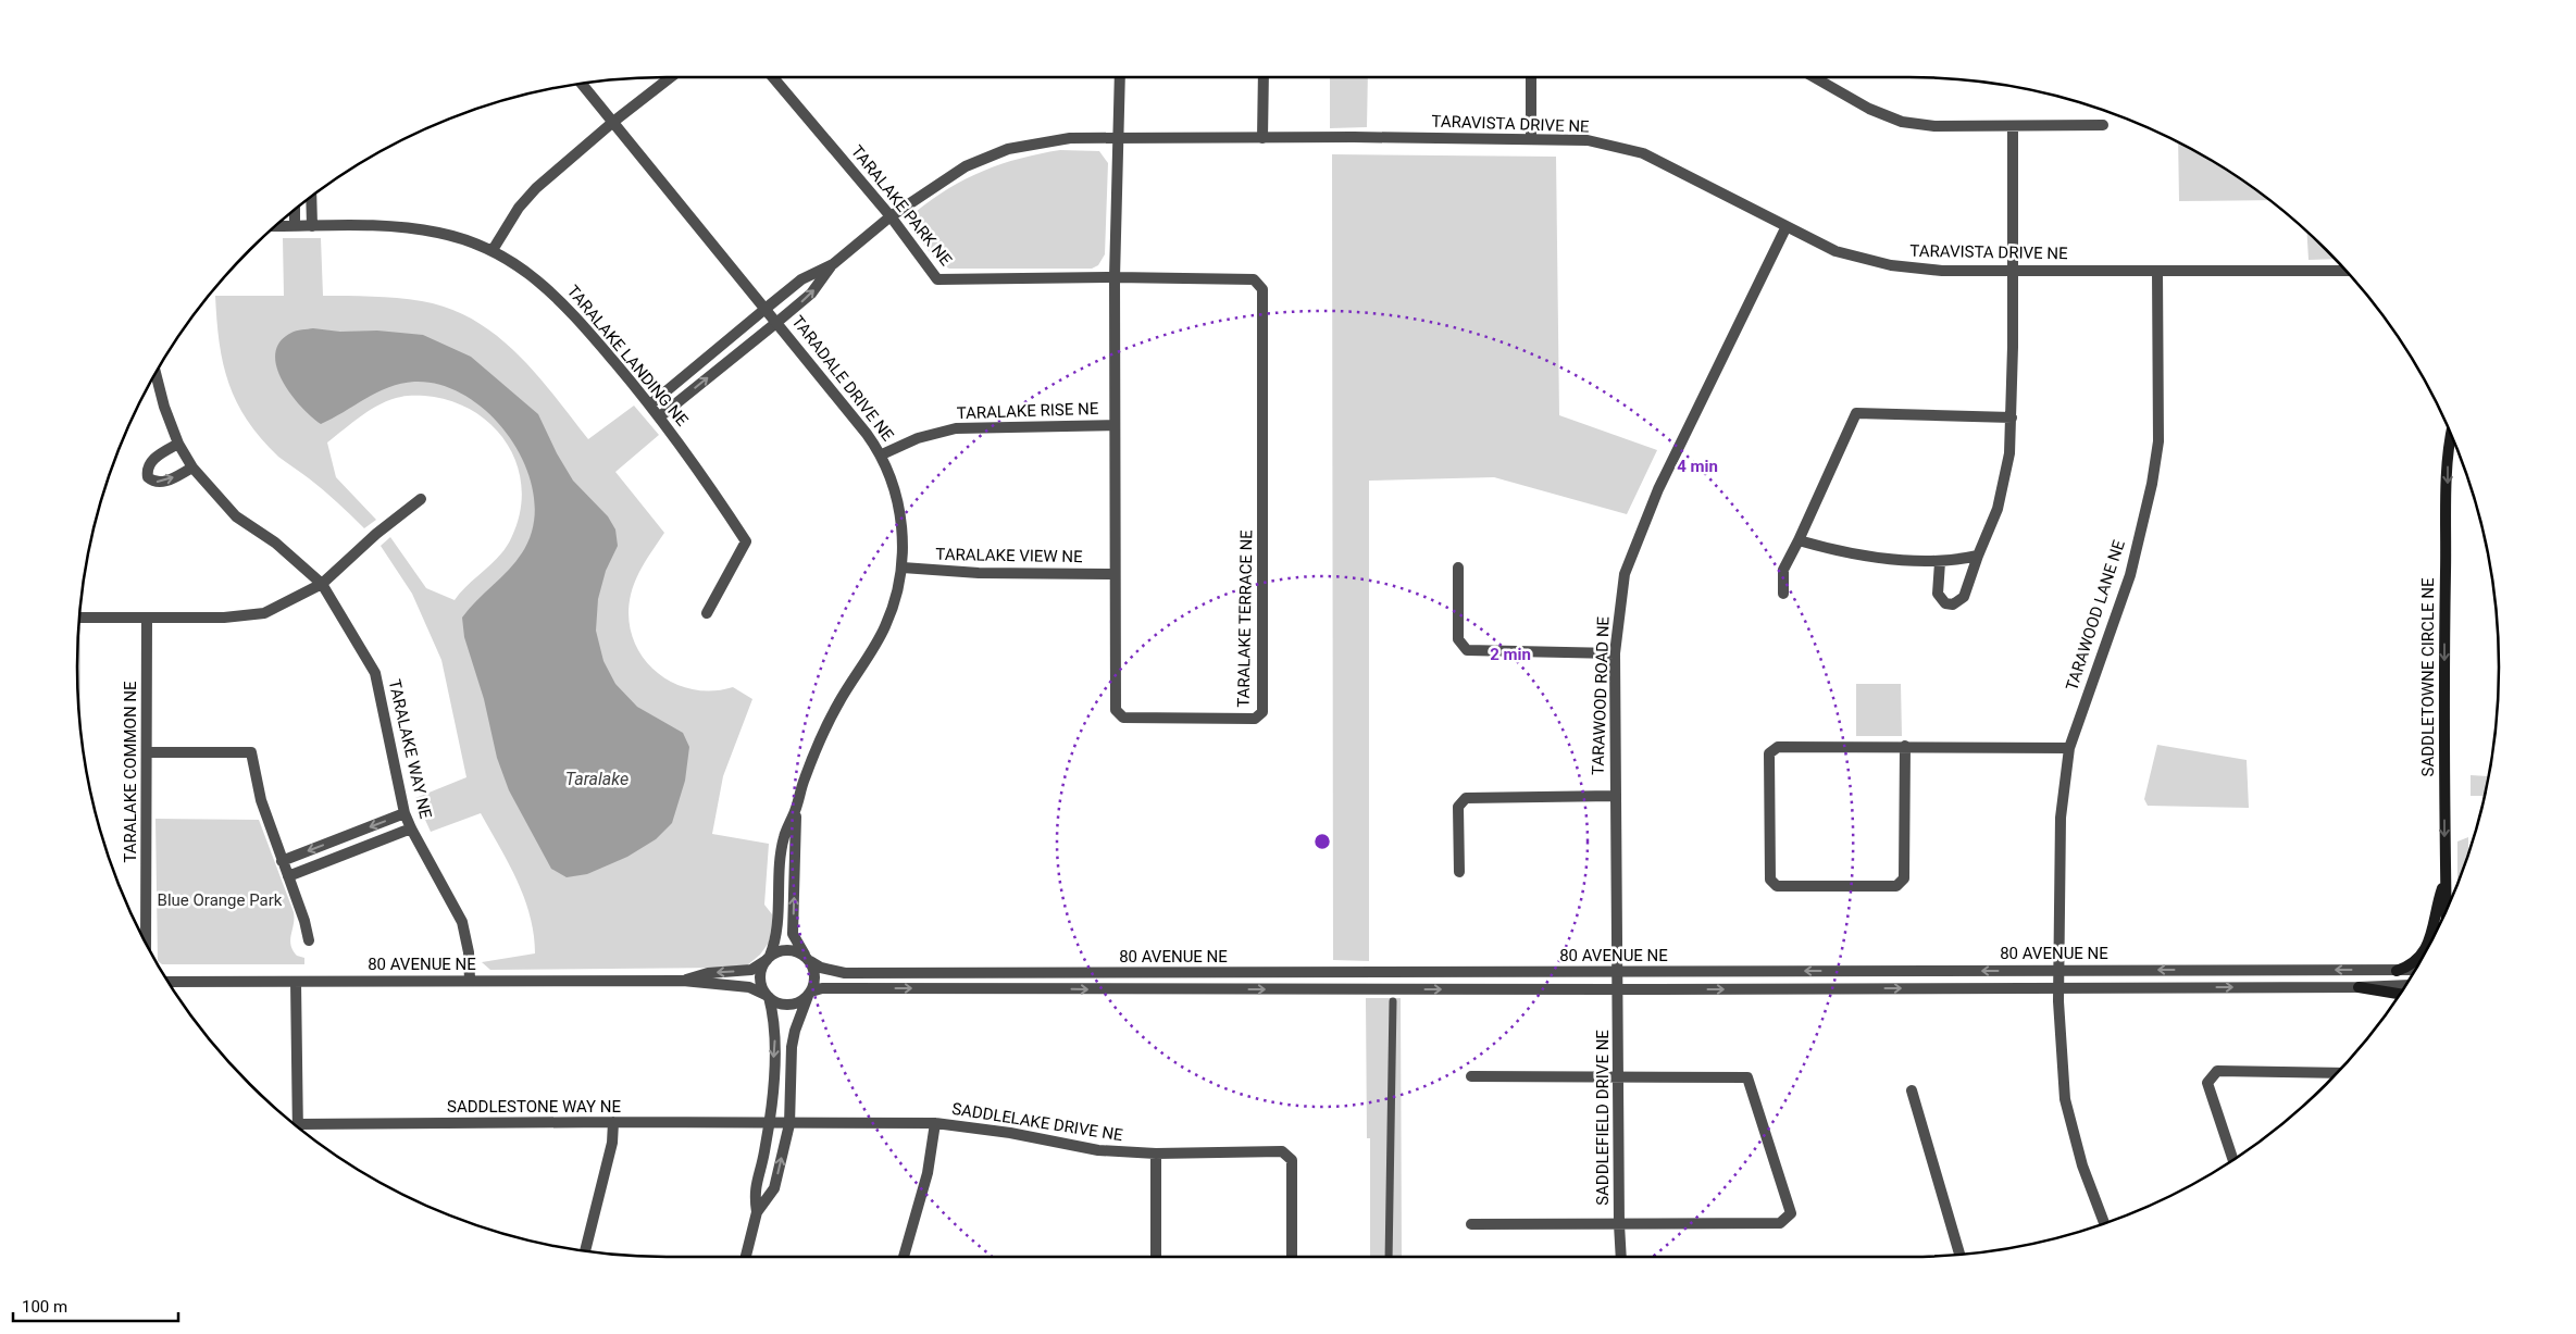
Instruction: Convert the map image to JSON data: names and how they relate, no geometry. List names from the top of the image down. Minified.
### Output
{"streets":{"main road":["SADDLETOWNE CIRCLE NE"],"street":["TARAVISTA DRIVE NE","TARALAKE PARK NE","TARALAKE LANDING NE","TARADALE DRIVE NE","TARALAKE RISE NE","TARALAKE VIEW NE","TARAWOOD LANE NE","TARALAKE TERRACE NE","TARAWOOD ROAD NE","TARALAKE WAY NE","TARALAKE COMMON NE","80 AVENUE NE","SADDLESTONE WAY NE","SADDLEFIELD DRIVE NE","SADDLELAKE DRIVE NE"]},"crossings":[["TARAVISTA DRIVE NE","TARALAKE PARK NE"],["TARAVISTA DRIVE NE","TARALAKE LANDING NE"],["TARAVISTA DRIVE NE","TARADALE DRIVE NE"],["TARAVISTA DRIVE NE","TARAWOOD LANE NE"],["TARAVISTA DRIVE NE","TARALAKE TERRACE NE"],["TARAVISTA DRIVE NE","TARAWOOD ROAD NE"],["TARALAKE PARK NE","TARALAKE TERRACE NE"],["TARADALE DRIVE NE","TARALAKE RISE NE"],["TARADALE DRIVE NE","TARALAKE VIEW NE"],["TARADALE DRIVE NE","80 AVENUE NE"],["TARALAKE RISE NE","TARALAKE TERRACE NE"],["TARALAKE VIEW NE","TARALAKE TERRACE NE"],["TARAWOOD LANE NE","80 AVENUE NE"],["TARAWOOD ROAD NE","80 AVENUE NE"],["TARAWOOD ROAD NE","SADDLEFIELD DRIVE NE"],["TARALAKE WAY NE","80 AVENUE NE"],["80 AVENUE NE","SADDLEFIELD DRIVE NE"],["SADDLESTONE WAY NE","SADDLELAKE DRIVE NE"]],"one_way":["SADDLETOWNE CIRCLE NE"],"water":["Taralake"],"parks":["Blue Orange Park"],"scale_bar":"100 m","rings":["4 min","2 min"]}
